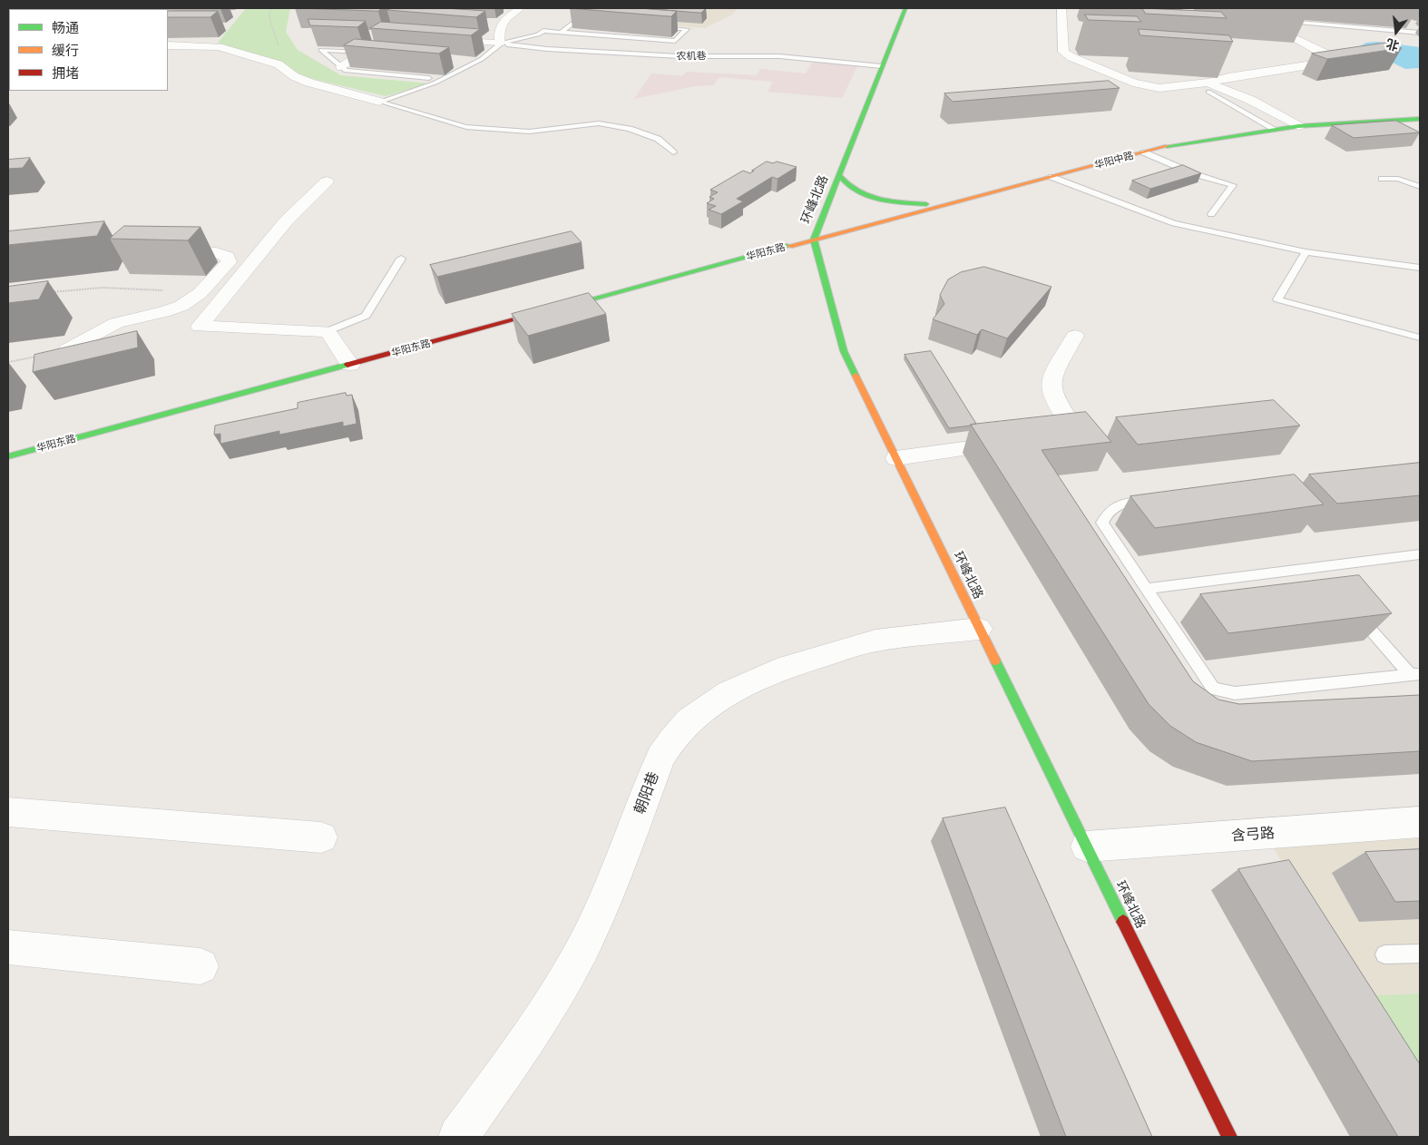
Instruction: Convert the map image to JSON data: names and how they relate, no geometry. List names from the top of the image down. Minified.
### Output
{"streets":{"main road":["华阳中路","环峰北路","华阳东路"],"street":["朝阳巷","含弓路"],"lane":["农机巷"]},"crossings":[["农机巷","环峰北路"],["华阳中路","环峰北路"],["华阳中路","华阳东路"],["环峰北路","华阳东路"],["环峰北路","朝阳巷"],["环峰北路","含弓路"]],"legend":["畅通","缓行","拥堵"],"north":"bottom"}
